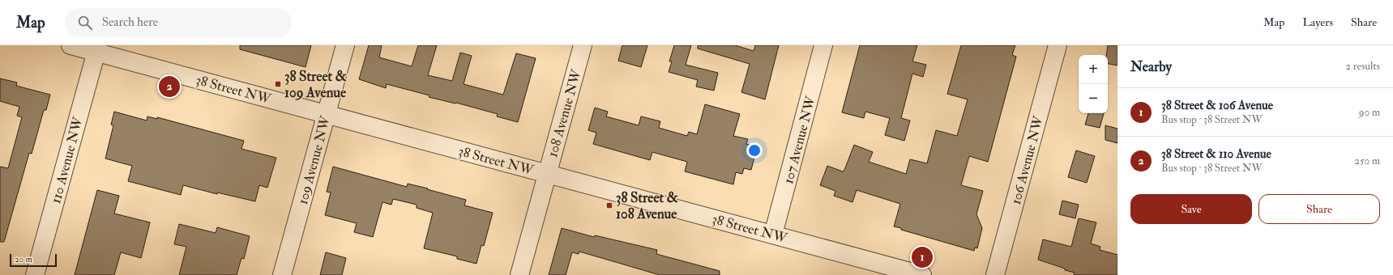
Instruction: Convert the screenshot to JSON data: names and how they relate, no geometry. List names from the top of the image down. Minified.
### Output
{"streets":{"street":["38 Street NW","108 Avenue NW","107 Avenue NW","110 Avenue NW","109 Avenue NW","106 Avenue NW"]},"crossings":[["38 Street NW","108 Avenue NW"],["38 Street NW","107 Avenue NW"],["38 Street NW","110 Avenue NW"],["38 Street NW","109 Avenue NW"]],"places":{"transit":["38 Street & 109 Avenue","38 Street & 108 Avenue"]},"scale_bar":"20 m","page":{"header":"Map","search":"Search here","nav":["Map","Layers","Share"],"heading":["Nearby","2 results"],"map_buttons":["+","−"],"pins":["2","1"],"list":[{"mark":"1","name":"38 Street & 106 Avenue","note":"Bus stop · 38 Street NW","value":"90 m"},{"mark":"2","name":"38 Street & 110 Avenue","note":"Bus stop · 38 Street NW","value":"250 m"}],"buttons":["Save","Share"],"scale":"20 m"}}
